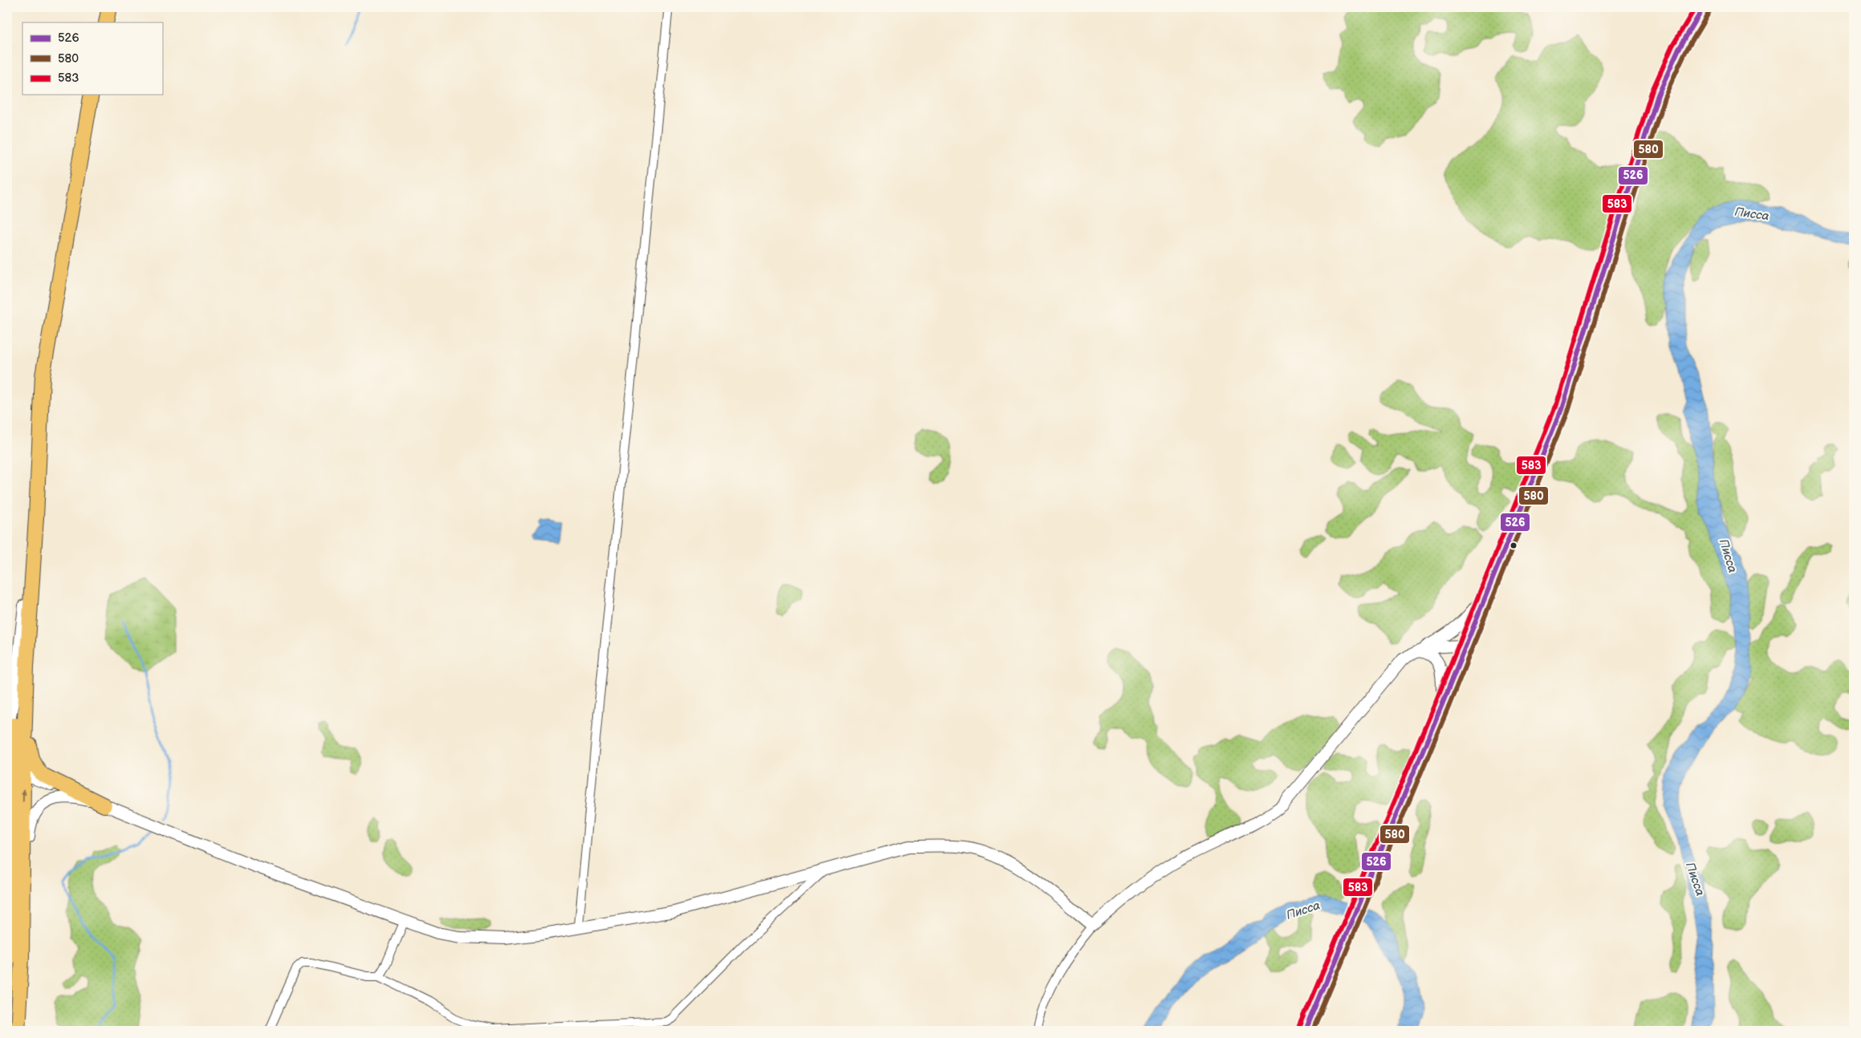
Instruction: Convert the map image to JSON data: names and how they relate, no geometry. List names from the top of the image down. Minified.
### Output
{"water":["Писса"],"lines":["transit line 526","transit line 583","transit line 580"],"legend":["526","580","583"]}
